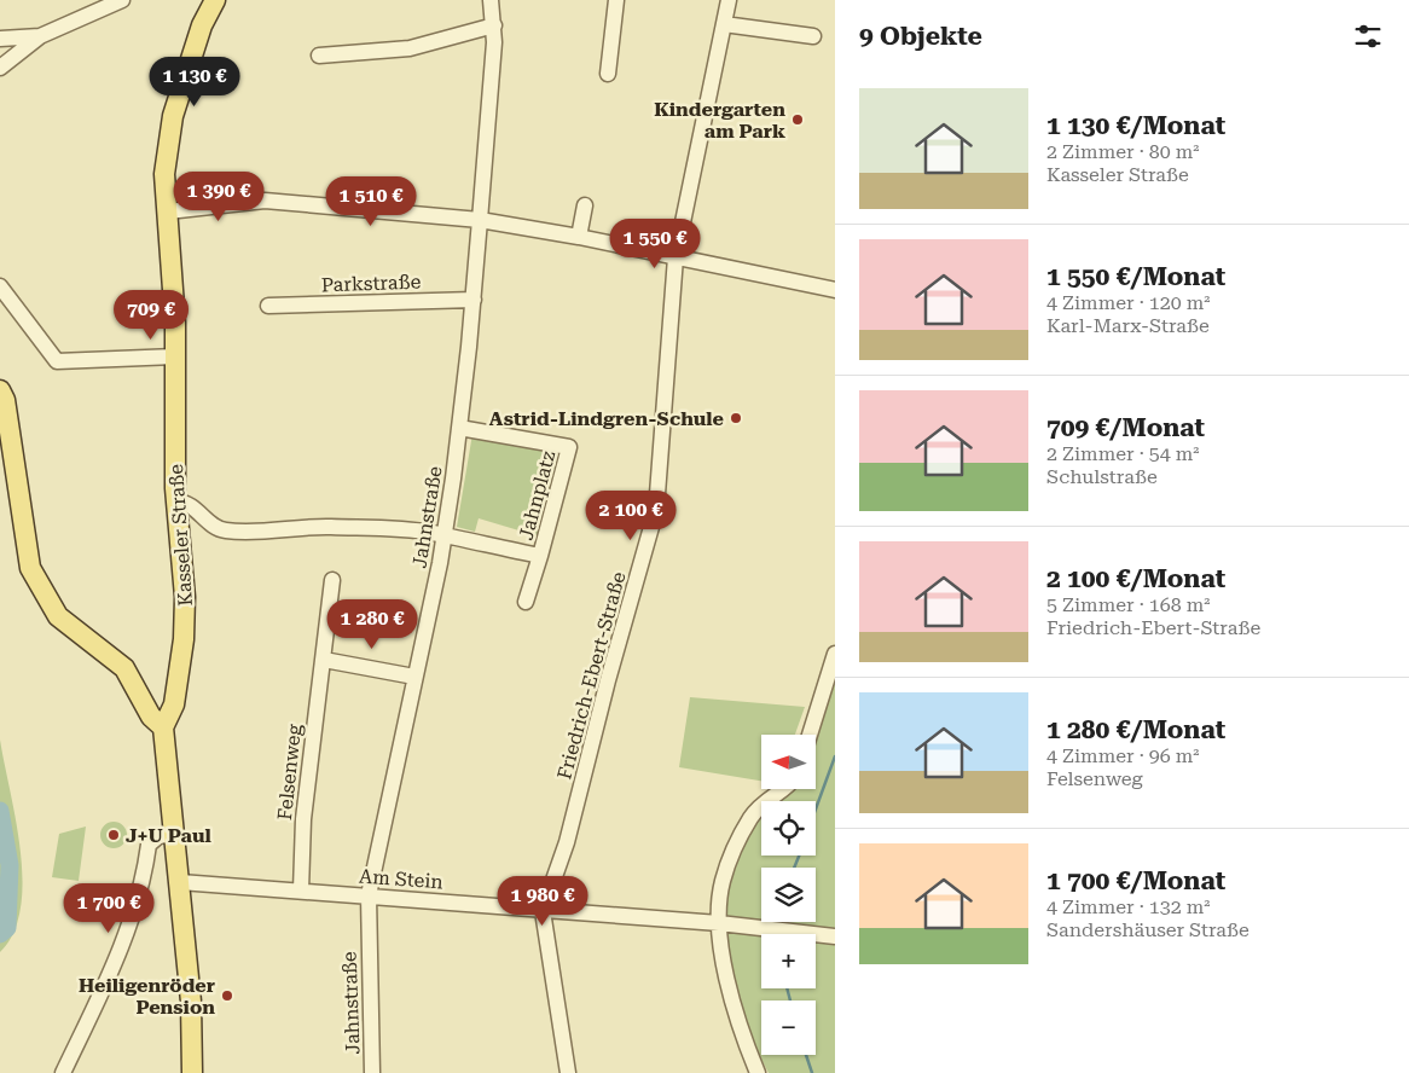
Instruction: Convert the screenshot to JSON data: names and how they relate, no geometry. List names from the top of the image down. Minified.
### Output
{"streets":{"main road":["Kasseler Straße"],"street":["Parkstraße","Jahnplatz","Jahnstraße","Friedrich-Ebert-Straße","Felsenweg","Am Stein"]},"crossings":[["Parkstraße","Jahnstraße"],["Jahnplatz","Jahnstraße"],["Jahnplatz","Kasseler Straße"],["Jahnstraße","Am Stein"],["Friedrich-Ebert-Straße","Am Stein"],["Felsenweg","Am Stein"]],"places":["Kindergarten am Park","Astrid-Lindgren-Schule","J+U Paul","Heiligenröder Pension"],"north":"left","page":{"heading":"9 Objekte","price":["1 130 €","1 390 €","1 510 €","1 550 €","709 €","2 100 €","1 280 €","1 980 €","1 700 €"],"list":[{"name":"1 130 €/Monat","note":"2 Zimmer · 80 m² · Kasseler Straße"},{"name":"1 550 €/Monat","note":"4 Zimmer · 120 m² · Karl-Marx-Straße"},{"name":"709 €/Monat","note":"2 Zimmer · 54 m² · Schulstraße"},{"name":"2 100 €/Monat","note":"5 Zimmer · 168 m² · Friedrich-Ebert-Straße"},{"name":"1 280 €/Monat","note":"4 Zimmer · 96 m² · Felsenweg"},{"name":"1 700 €/Monat","note":"4 Zimmer · 132 m² · Sandershäuser Straße"}],"map_buttons":["+","−"]}}
